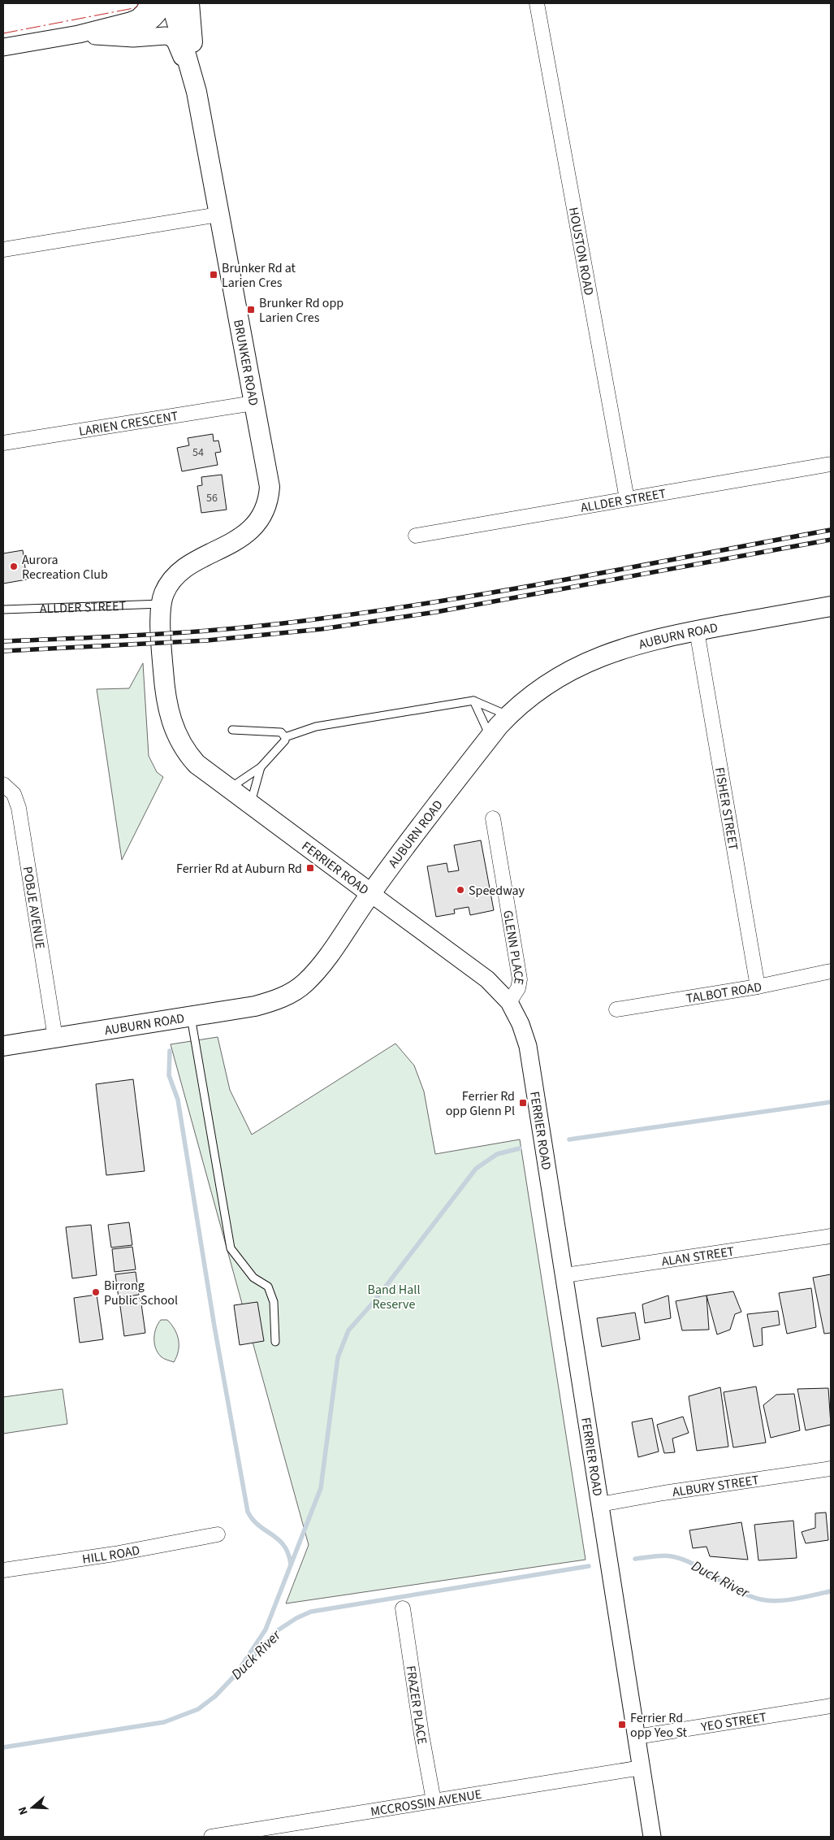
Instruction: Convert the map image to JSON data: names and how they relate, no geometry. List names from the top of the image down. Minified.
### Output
{"streets":{"main road":["BRUNKER ROAD","AUBURN ROAD","FERRIER ROAD"],"street":["HOUSTON ROAD","LARIEN CRESCENT","ALLDER STREET","FISHER STREET","POBJE AVENUE","GLENN PLACE","TALBOT ROAD","ALAN STREET","ALBURY STREET","HILL ROAD","FRAZER PLACE","YEO STREET","MCCROSSIN AVENUE"]},"crossings":[["HOUSTON ROAD","ALLDER STREET"],["BRUNKER ROAD","LARIEN CRESCENT"],["BRUNKER ROAD","ALLDER STREET"],["BRUNKER ROAD","FERRIER ROAD"],["ALLDER STREET","FERRIER ROAD"],["AUBURN ROAD","FISHER STREET"],["AUBURN ROAD","FERRIER ROAD"],["AUBURN ROAD","POBJE AVENUE"],["FISHER STREET","TALBOT ROAD"],["FERRIER ROAD","GLENN PLACE"],["FERRIER ROAD","ALAN STREET"],["FERRIER ROAD","ALBURY STREET"],["FERRIER ROAD","YEO STREET"],["FERRIER ROAD","MCCROSSIN AVENUE"],["FRAZER PLACE","MCCROSSIN AVENUE"]],"water":["Duck River"],"parks":["Band Hall Reserve"],"places":{"transit":["Brunker Rd at Larien Cres","Brunker Rd opp Larien Cres","Ferrier Rd at Auburn Rd","Ferrier Rd opp Glenn Pl","Ferrier Rd opp Yeo St"],"other":["Aurora Recreation Club","Speedway","Birrong Public School"]},"house_numbers":["54","56"],"north":"left"}
